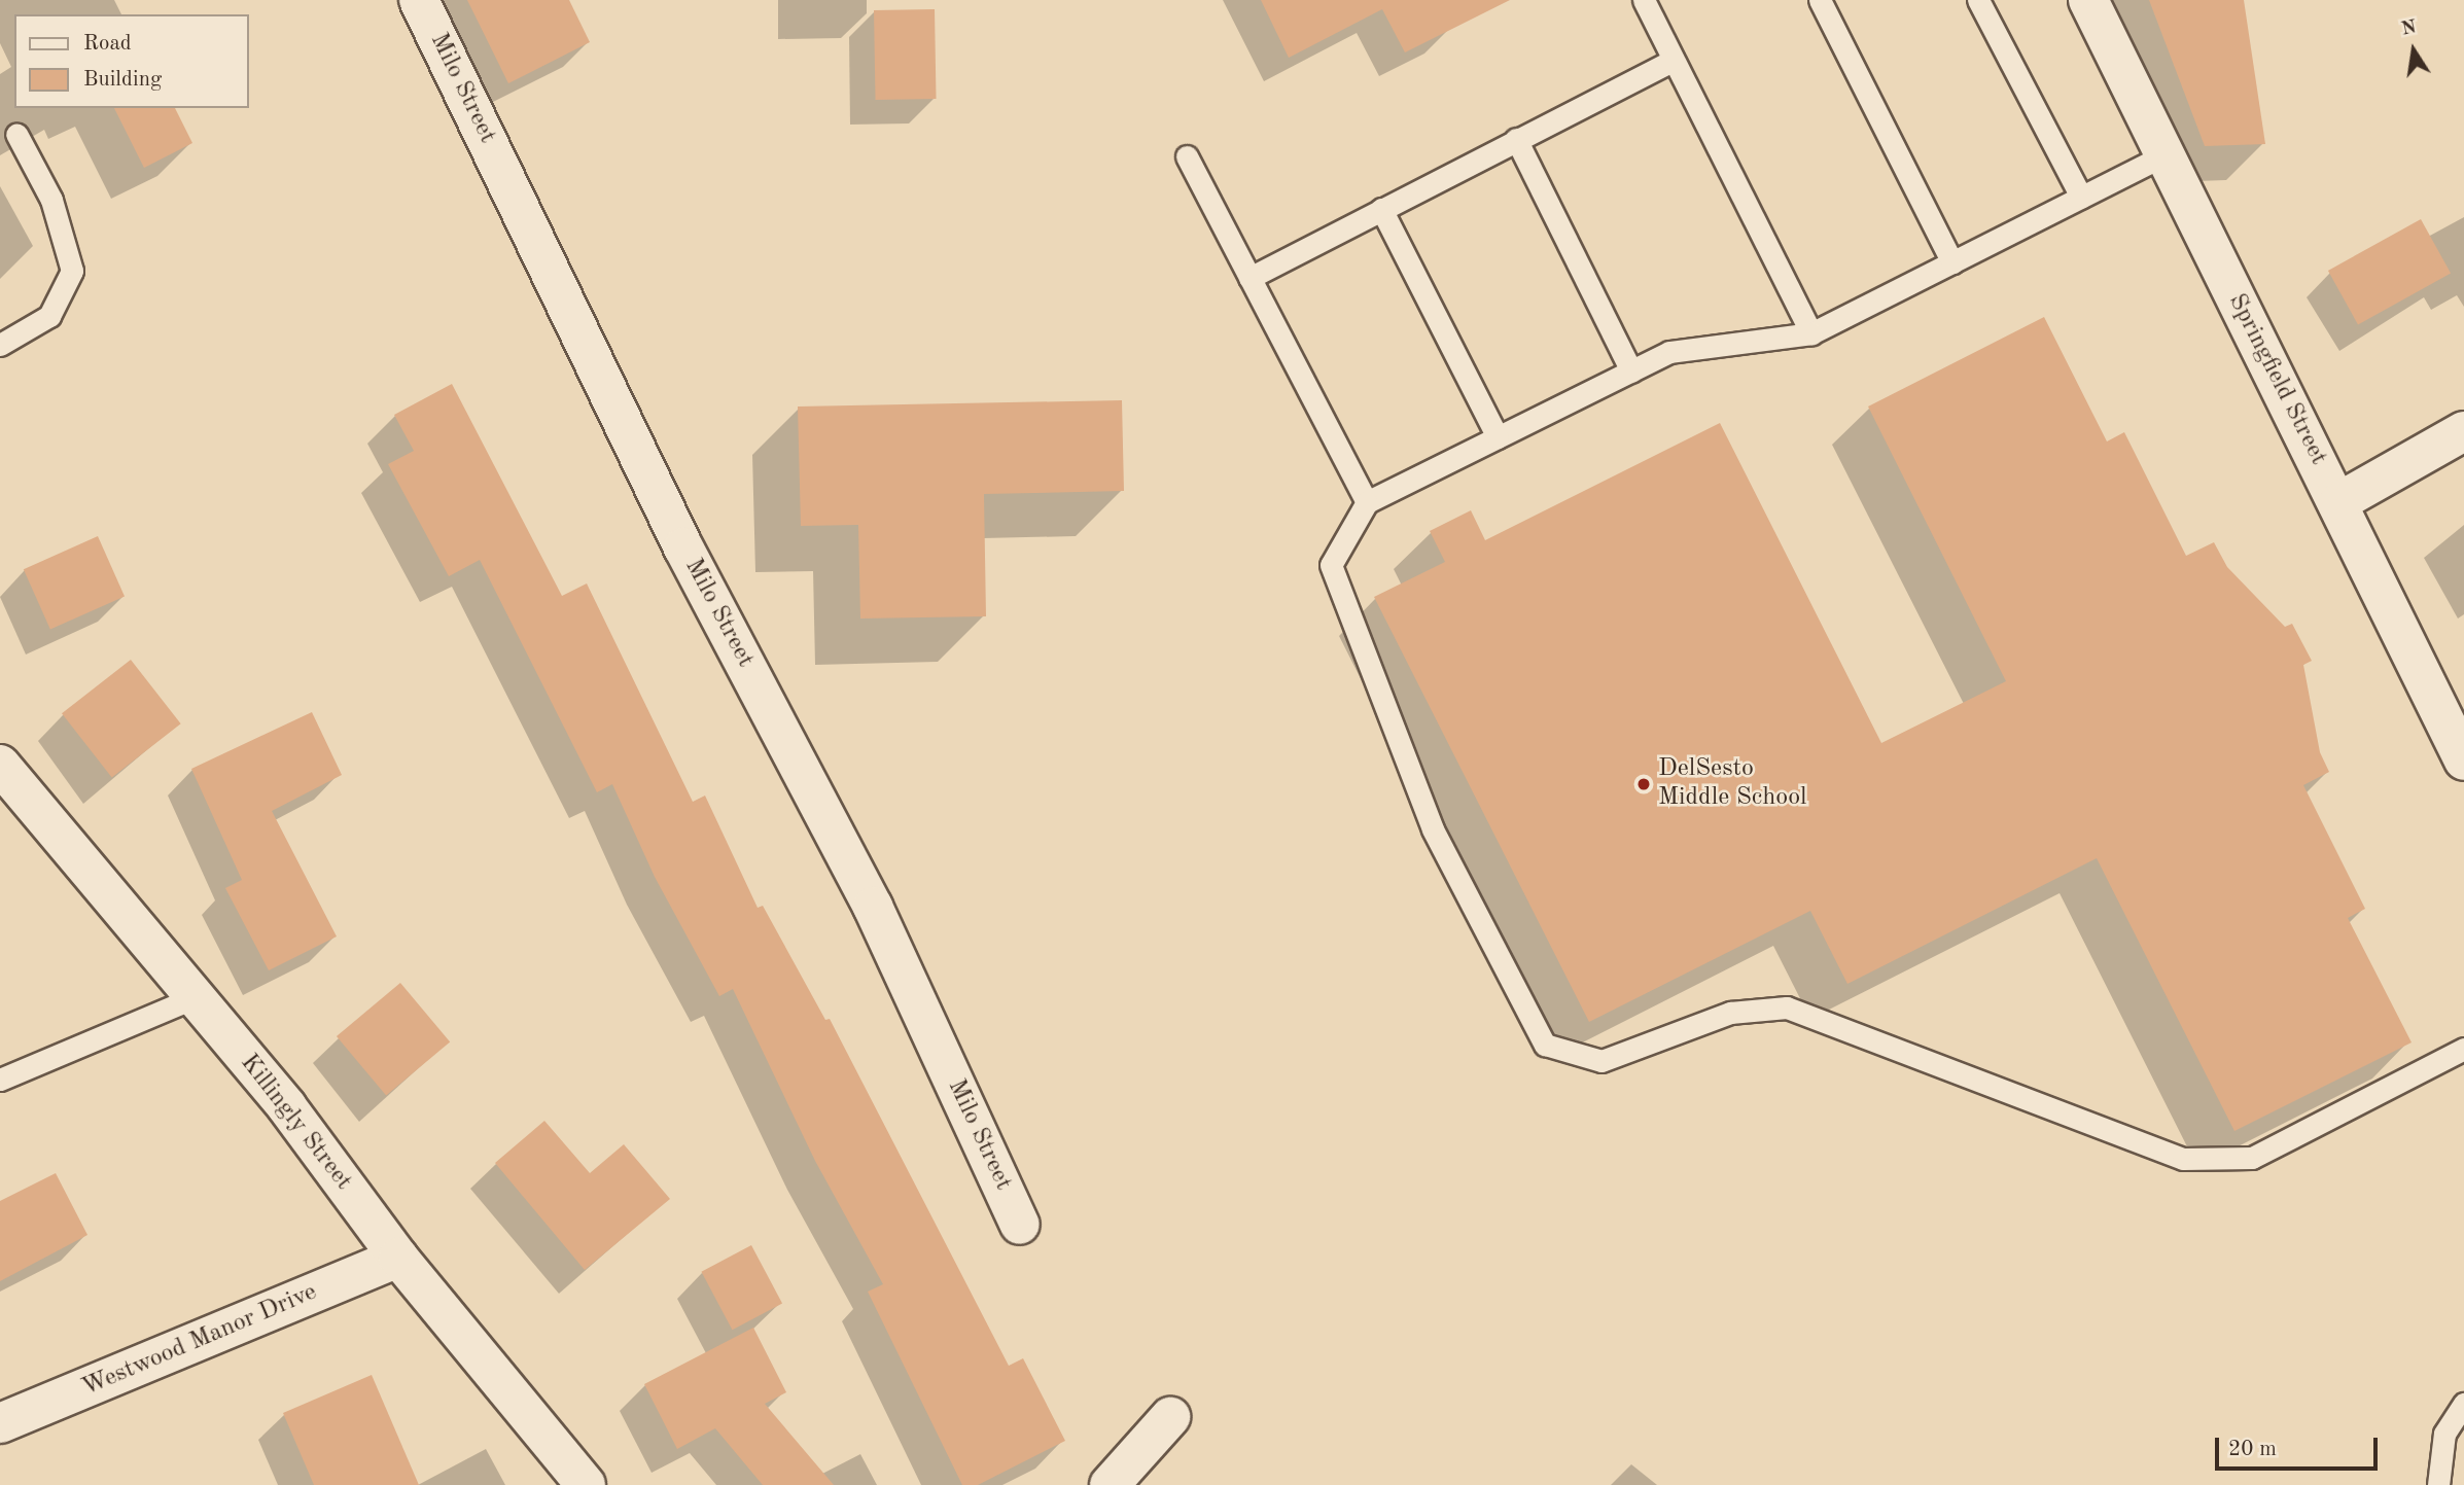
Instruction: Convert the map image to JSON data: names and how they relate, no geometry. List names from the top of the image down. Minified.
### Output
{"streets":{"street":["Milo Street","Springfield Street","Killingly Street","Westwood Manor Drive"]},"crossings":[["Killingly Street","Westwood Manor Drive"]],"places":["DelSesto Middle School"],"legend":["Road","Building"],"scale_bar":"20 m","north":"top"}
